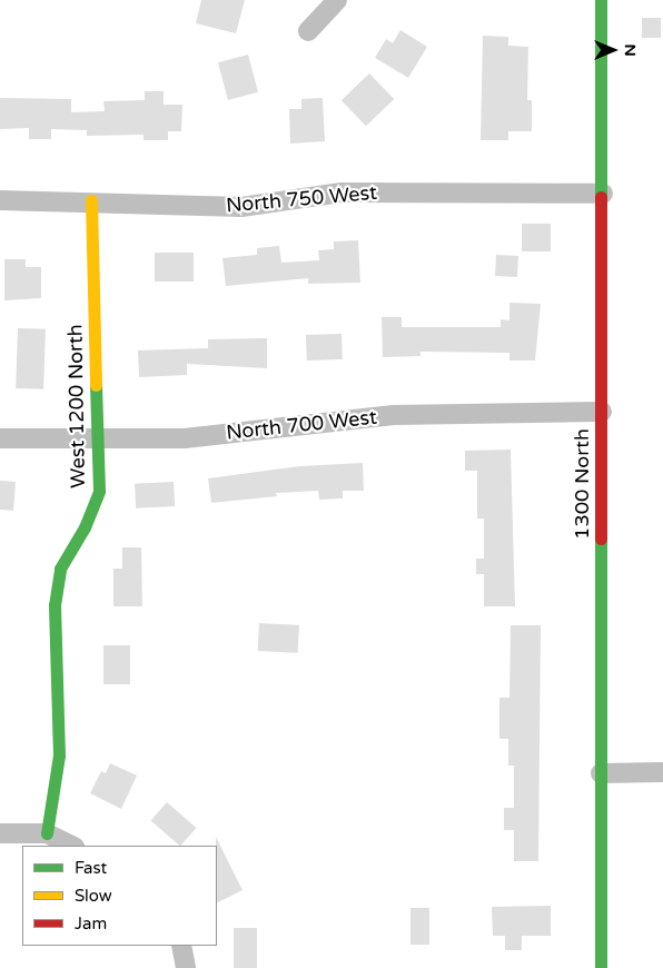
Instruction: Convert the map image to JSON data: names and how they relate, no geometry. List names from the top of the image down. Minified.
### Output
{"streets":{"street":["North 750 West","West 1200 North","North 700 West","1300 North"]},"crossings":[["North 750 West","West 1200 North"],["North 750 West","1300 North"],["West 1200 North","North 700 West"],["North 700 West","1300 North"]],"legend":["Fast","Slow","Jam"],"north":"right"}
